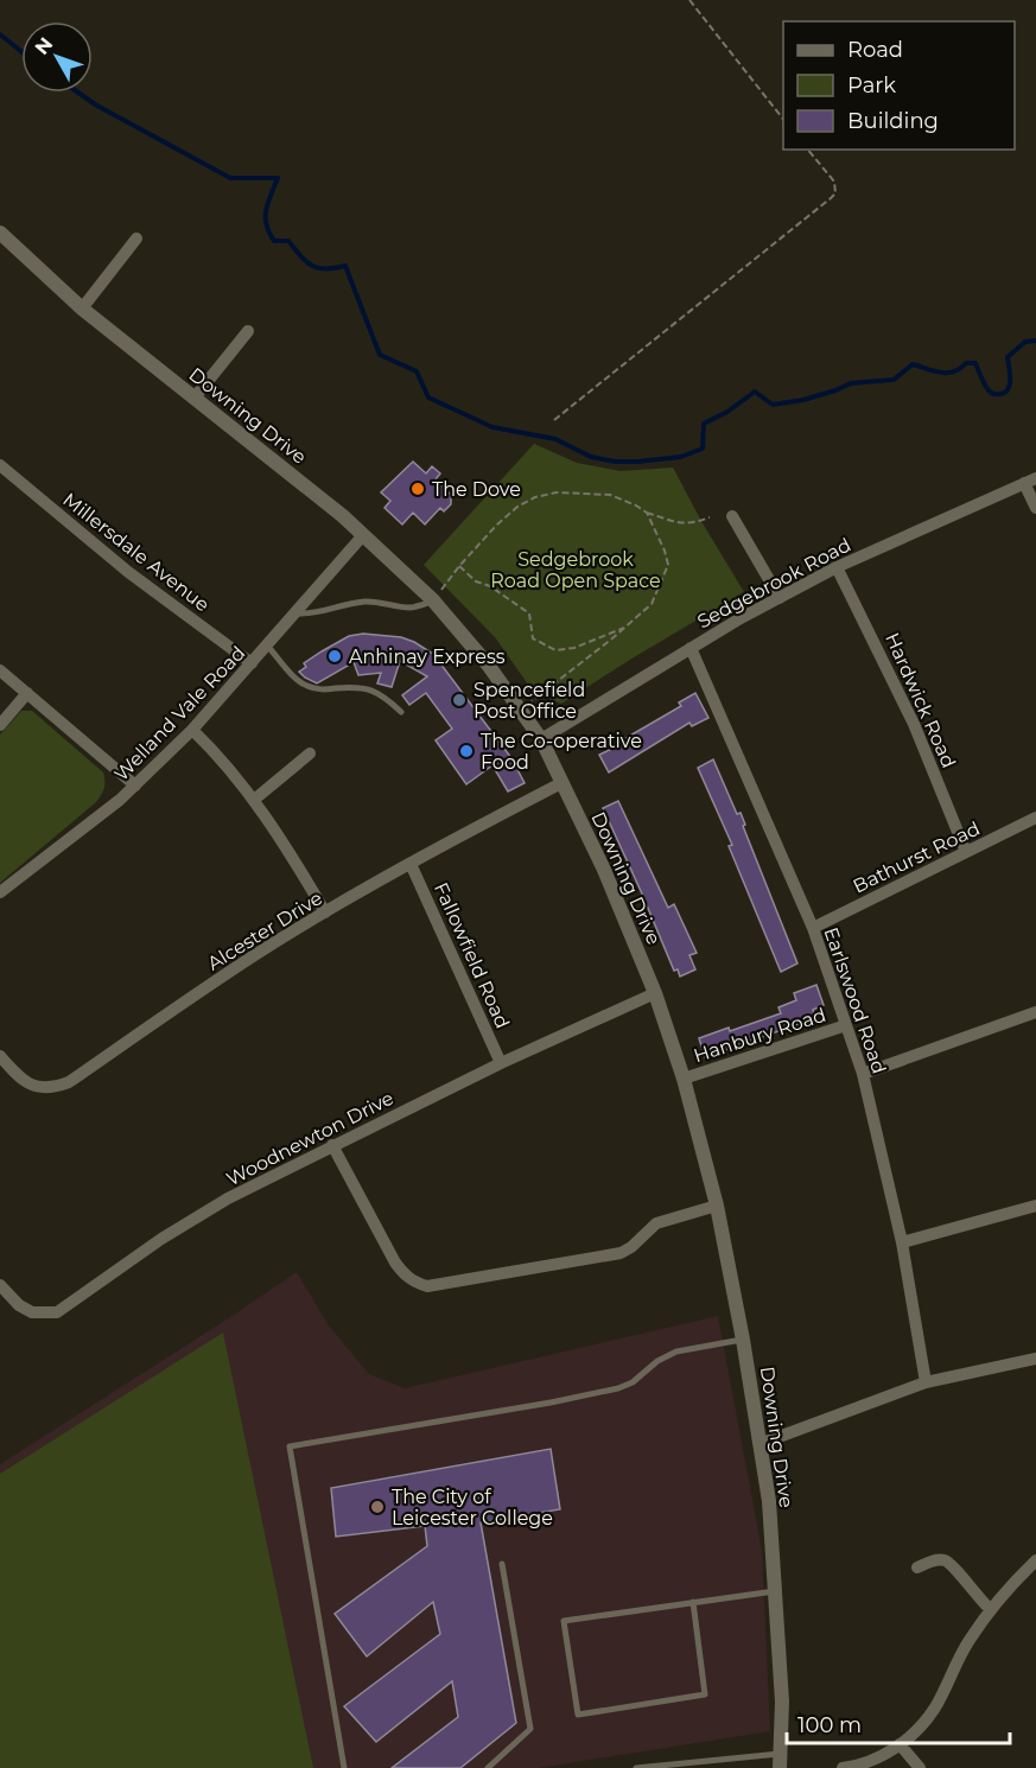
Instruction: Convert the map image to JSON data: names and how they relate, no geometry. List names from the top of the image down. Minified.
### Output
{"streets":{"street":["Downing Drive","Millersdale Avenue","Sedgebrook Road","Hardwick Road","Welland Vale Road","Bathurst Road","Alcester Drive","Fallowfield Road","Earlswood Road","Hanbury Road","Woodnewton Drive"]},"crossings":[["Downing Drive","Sedgebrook Road"],["Downing Drive","Welland Vale Road"],["Downing Drive","Alcester Drive"],["Downing Drive","Hanbury Road"],["Downing Drive","Woodnewton Drive"],["Millersdale Avenue","Welland Vale Road"],["Sedgebrook Road","Hardwick Road"],["Sedgebrook Road","Earlswood Road"],["Hardwick Road","Bathurst Road"],["Bathurst Road","Earlswood Road"],["Alcester Drive","Fallowfield Road"],["Fallowfield Road","Woodnewton Drive"],["Earlswood Road","Hanbury Road"]],"parks":["Sedgebrook Road Open Space"],"places":["The Dove","Anhinay Express","Spencefield Post Office","The Co-operative Food","The City of Leicester College"],"legend":["Road","Park","Building"],"scale_bar":"100 m","north":"top left"}
